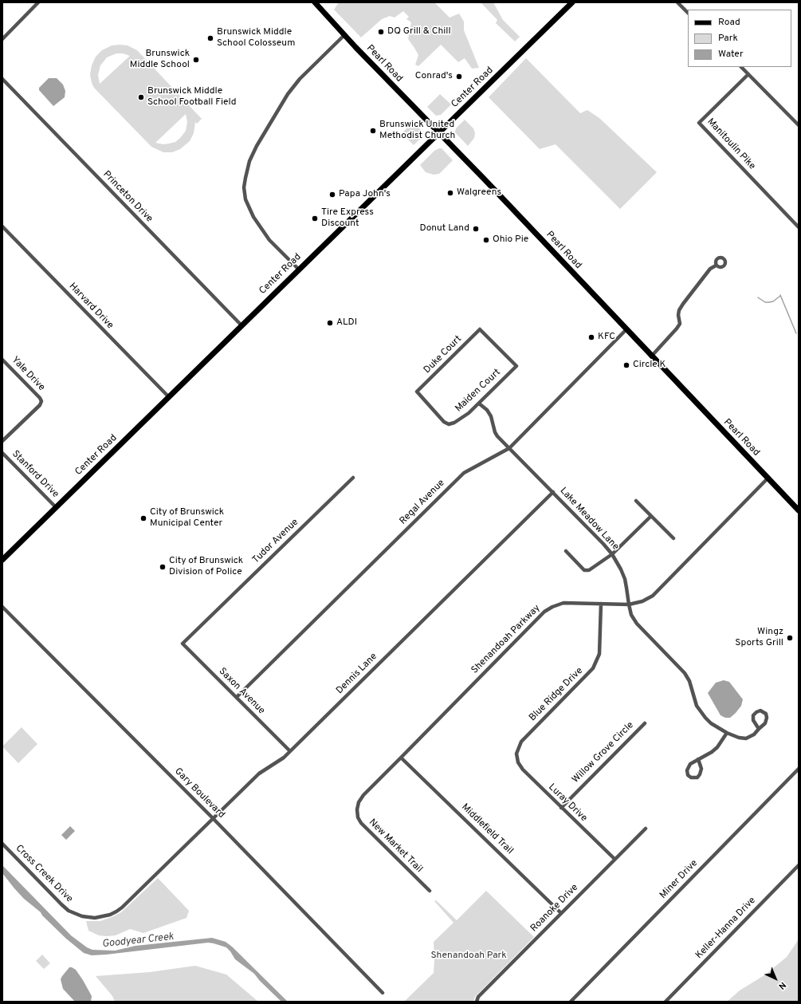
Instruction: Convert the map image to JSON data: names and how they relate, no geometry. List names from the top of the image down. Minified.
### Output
{"streets":{"main road":["Pearl Road","Center Road"],"street":["Manitoulin Pike","Princeton Drive","Harvard Drive","Duke Court","Yale Drive","Maiden Court","Stanford Drive","Regal Avenue","Lake Meadow Lane","Tudor Avenue","Shenandoah Parkway","Dennis Lane","Saxon Avenue","Blue Ridge Drive","Willow Grove Circle","Gary Boulevard","Luray Drive","Middlefield Trail","New Market Trail","Cross Creek Drive","Miner Drive","Roanoke Drive","Keller-Hanna Drive"]},"crossings":[["Pearl Road","Center Road"],["Pearl Road","Regal Avenue"],["Pearl Road","Shenandoah Parkway"],["Center Road","Princeton Drive"],["Center Road","Harvard Drive"],["Center Road","Stanford Drive"],["Duke Court","Maiden Court"],["Maiden Court","Lake Meadow Lane"],["Regal Avenue","Lake Meadow Lane"],["Regal Avenue","Saxon Avenue"],["Lake Meadow Lane","Shenandoah Parkway"],["Lake Meadow Lane","Dennis Lane"],["Tudor Avenue","Saxon Avenue"],["Shenandoah Parkway","Blue Ridge Drive"],["Shenandoah Parkway","Middlefield Trail"],["Shenandoah Parkway","New Market Trail"],["Dennis Lane","Saxon Avenue"],["Dennis Lane","Gary Boulevard"],["Dennis Lane","Cross Creek Drive"],["Blue Ridge Drive","Luray Drive"],["Willow Grove Circle","Luray Drive"],["Luray Drive","Roanoke Drive"],["Middlefield Trail","Roanoke Drive"]],"water":["Goodyear Creek"],"parks":["Shenandoah Park"],"places":["DQ Grill & Chill","Brunswick Middle School Colosseum","Brunswick Middle School","Conrad's","Brunswick Middle School Football Field","Brunswick United Methodist Church","Walgreens","Papa John's","Tire Express Discount","Donut Land","Ohio Pie","ALDI","KFC","Circle K","City of Brunswick Municipal Center","City of Brunswick Division of Police","Wingz Sports Grill"],"legend":["Road","Park","Water"],"north":"bottom right"}
